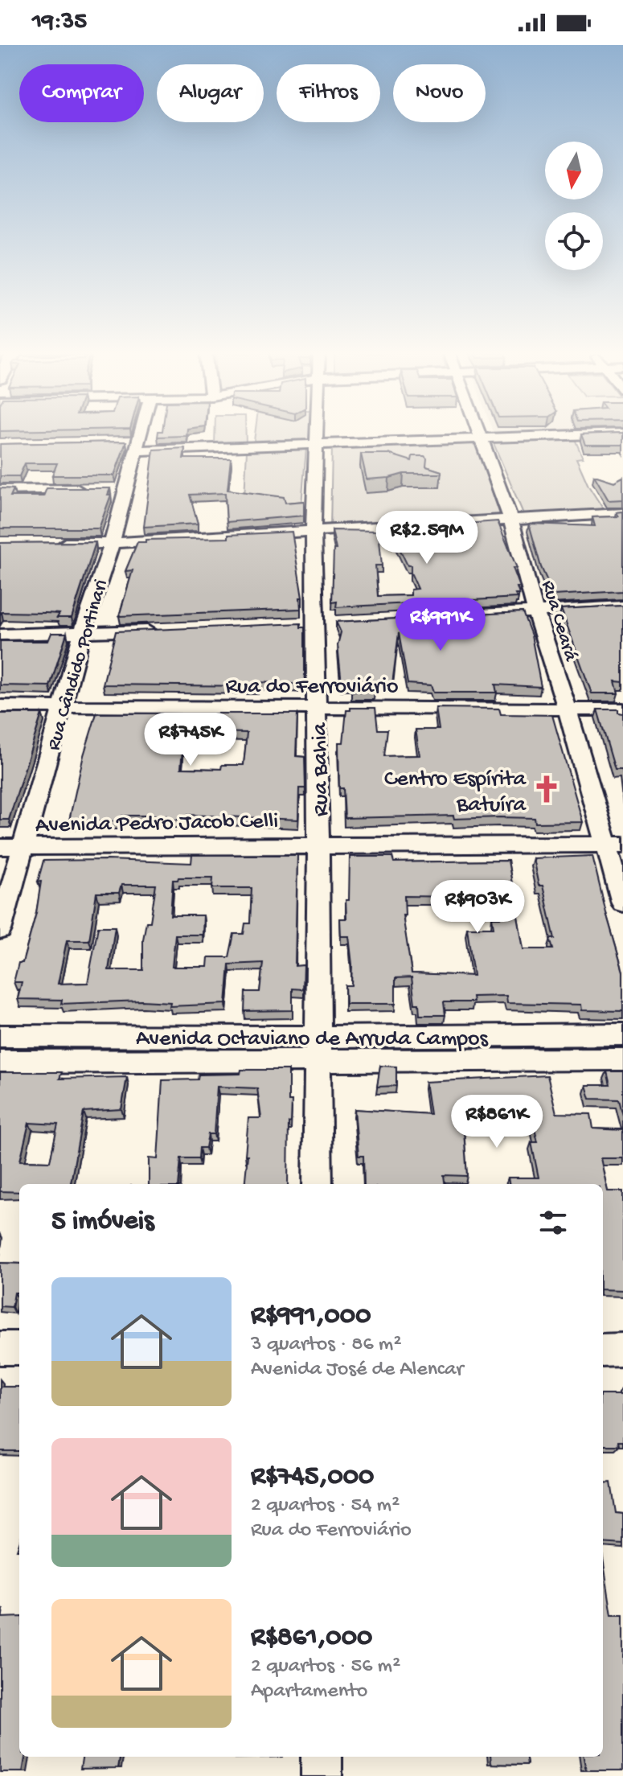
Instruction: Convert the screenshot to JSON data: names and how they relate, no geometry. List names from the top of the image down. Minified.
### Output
{"streets":{"street":["Rua Ceará","Rua Cândido Portinari","Rua do Ferroviário","Rua Bahia","Avenida Pedro Jacob Celli","Avenida Octaviano de Arruda Campos"]},"crossings":[["Rua Ceará","Rua do Ferroviário"],["Rua Ceará","Avenida Pedro Jacob Celli"],["Rua Cândido Portinari","Rua do Ferroviário"],["Rua Cândido Portinari","Avenida Pedro Jacob Celli"],["Rua do Ferroviário","Rua Bahia"],["Rua Bahia","Avenida Pedro Jacob Celli"],["Rua Bahia","Avenida Octaviano de Arruda Campos"]],"places":{"church":["Centro Espírita Batuíra"]},"north":"bottom","page":{"status":"19:35","chip":["Comprar","Alugar","Filtros","Novo"],"price":["R$2.59M","R$991K","R$745K","R$903K","R$861K"],"heading":"5 imóveis","list":[{"name":"R$991,000","note":"3 quartos · 86 m² · Avenida José de Alencar"},{"name":"R$745,000","note":"2 quartos · 54 m² · Rua do Ferroviário"},{"name":"R$861,000","note":"2 quartos · 56 m² · Apartamento"}]}}
